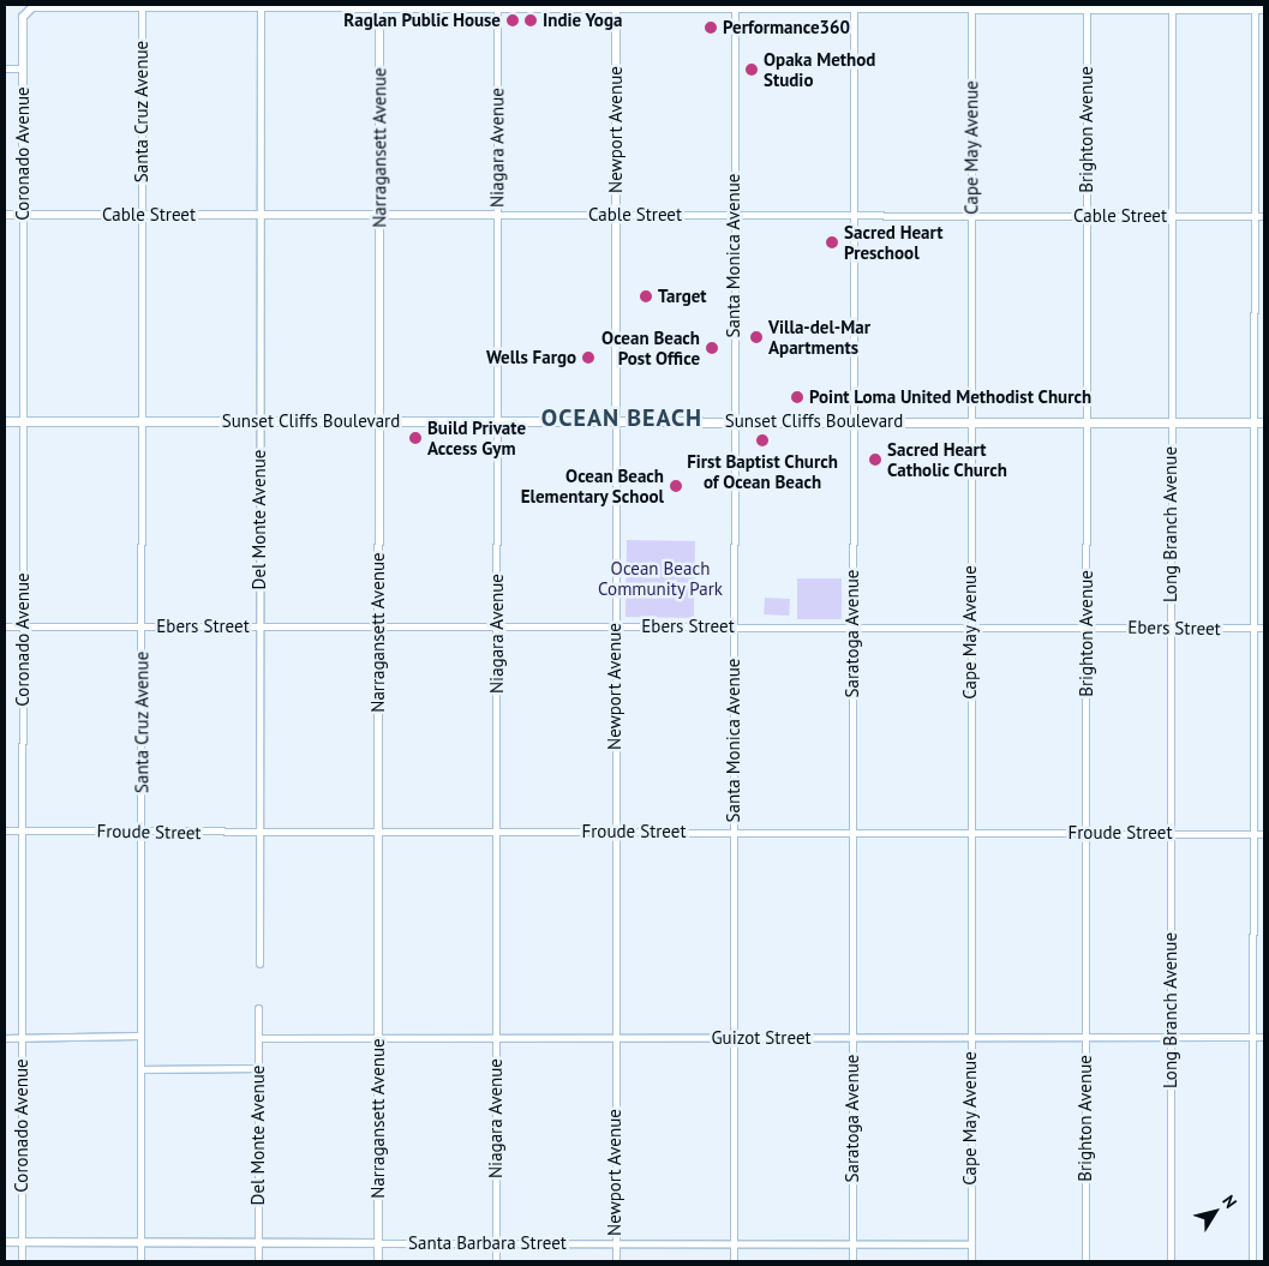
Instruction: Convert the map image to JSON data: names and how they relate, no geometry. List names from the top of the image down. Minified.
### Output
{"streets":{"main road":["Sunset Cliffs Boulevard"],"street":["Santa Cruz Avenue","Newport Avenue","Brighton Avenue","Narragansett Avenue","Niagara Avenue","Cape May Avenue","Coronado Avenue","Cable Street","Santa Monica Avenue","Del Monte Avenue","Long Branch Avenue","Ebers Street","Saratoga Avenue","Froude Street","Guizot Street","Santa Barbara Street"]},"crossings":[["Santa Cruz Avenue","Coronado Avenue"],["Santa Cruz Avenue","Cable Street"],["Santa Cruz Avenue","Sunset Cliffs Boulevard"],["Santa Cruz Avenue","Ebers Street"],["Santa Cruz Avenue","Froude Street"],["Santa Cruz Avenue","Santa Barbara Street"],["Newport Avenue","Cable Street"],["Newport Avenue","Sunset Cliffs Boulevard"],["Newport Avenue","Ebers Street"],["Newport Avenue","Froude Street"],["Newport Avenue","Guizot Street"],["Newport Avenue","Santa Barbara Street"],["Brighton Avenue","Cable Street"],["Brighton Avenue","Sunset Cliffs Boulevard"],["Brighton Avenue","Ebers Street"],["Brighton Avenue","Froude Street"],["Brighton Avenue","Guizot Street"],["Narragansett Avenue","Cable Street"],["Narragansett Avenue","Sunset Cliffs Boulevard"],["Narragansett Avenue","Ebers Street"],["Narragansett Avenue","Froude Street"],["Narragansett Avenue","Guizot Street"],["Narragansett Avenue","Santa Barbara Street"],["Niagara Avenue","Cable Street"],["Niagara Avenue","Sunset Cliffs Boulevard"],["Niagara Avenue","Ebers Street"],["Niagara Avenue","Froude Street"],["Niagara Avenue","Guizot Street"],["Niagara Avenue","Santa Barbara Street"],["Cape May Avenue","Cable Street"],["Cape May Avenue","Sunset Cliffs Boulevard"],["Cape May Avenue","Ebers Street"],["Cape May Avenue","Froude Street"],["Cape May Avenue","Guizot Street"],["Cape May Avenue","Santa Barbara Street"],["Coronado Avenue","Cable Street"],["Coronado Avenue","Sunset Cliffs Boulevard"],["Coronado Avenue","Ebers Street"],["Coronado Avenue","Froude Street"],["Coronado Avenue","Santa Barbara Street"],["Cable Street","Santa Monica Avenue"],["Cable Street","Del Monte Avenue"],["Cable Street","Long Branch Avenue"],["Cable Street","Saratoga Avenue"],["Santa Monica Avenue","Sunset Cliffs Boulevard"],["Santa Monica Avenue","Ebers Street"],["Santa Monica Avenue","Froude Street"],["Santa Monica Avenue","Guizot Street"],["Santa Monica Avenue","Santa Barbara Street"],["Sunset Cliffs Boulevard","Del Monte Avenue"],["Sunset Cliffs Boulevard","Long Branch Avenue"],["Sunset Cliffs Boulevard","Saratoga Avenue"],["Del Monte Avenue","Ebers Street"],["Del Monte Avenue","Froude Street"],["Del Monte Avenue","Guizot Street"],["Del Monte Avenue","Santa Barbara Street"],["Long Branch Avenue","Ebers Street"],["Long Branch Avenue","Froude Street"],["Long Branch Avenue","Guizot Street"],["Ebers Street","Saratoga Avenue"],["Saratoga Avenue","Froude Street"],["Saratoga Avenue","Guizot Street"],["Saratoga Avenue","Santa Barbara Street"]],"districts":["OCEAN BEACH"],"parks":["Ocean Beach Community Park"],"places":["Raglan Public House","Indie Yoga","Performance360","Opaka Method Studio","Sacred Heart Preschool","Target","Villa-del-Mar Apartments","Ocean Beach Post Office","Wells Fargo","Point Loma United Methodist Church","Build Private Access Gym","First Baptist Church of Ocean Beach","Sacred Heart Catholic Church","Ocean Beach Elementary School"],"north":"top right"}
